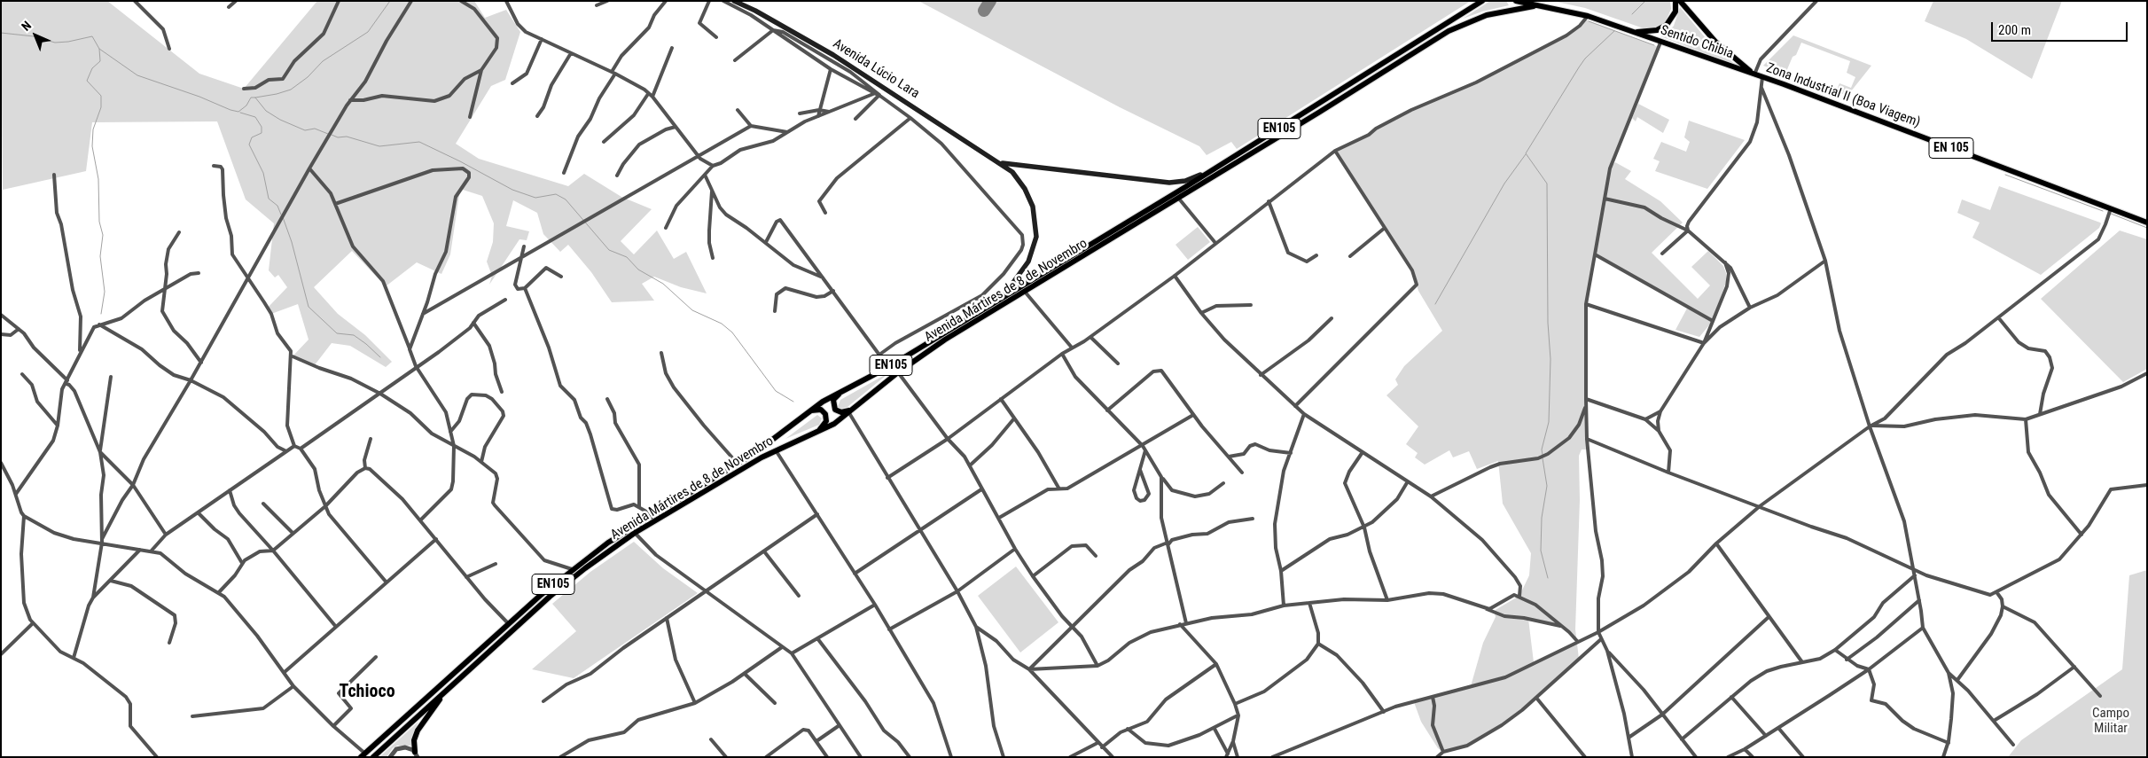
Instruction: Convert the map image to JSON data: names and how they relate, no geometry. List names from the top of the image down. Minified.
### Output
{"streets":{"main road":["Sentido Chibia","Avenida Lúcio Lara","Zona Industrial II (Boa Viagem)","EN105","EN 105","Avenida Mártires de 8 de Novembro"]},"crossings":[["Sentido Chibia","Zona Industrial II (Boa Viagem)"],["Sentido Chibia","EN105"],["Sentido Chibia","EN 105"],["Avenida Lúcio Lara","Avenida Mártires de 8 de Novembro"],["Zona Industrial II (Boa Viagem)","EN 105"],["EN105","Avenida Mártires de 8 de Novembro"]],"districts":["Tchioco"],"parks":["Campo Militar"],"scale_bar":"200 m","north":"top left"}
